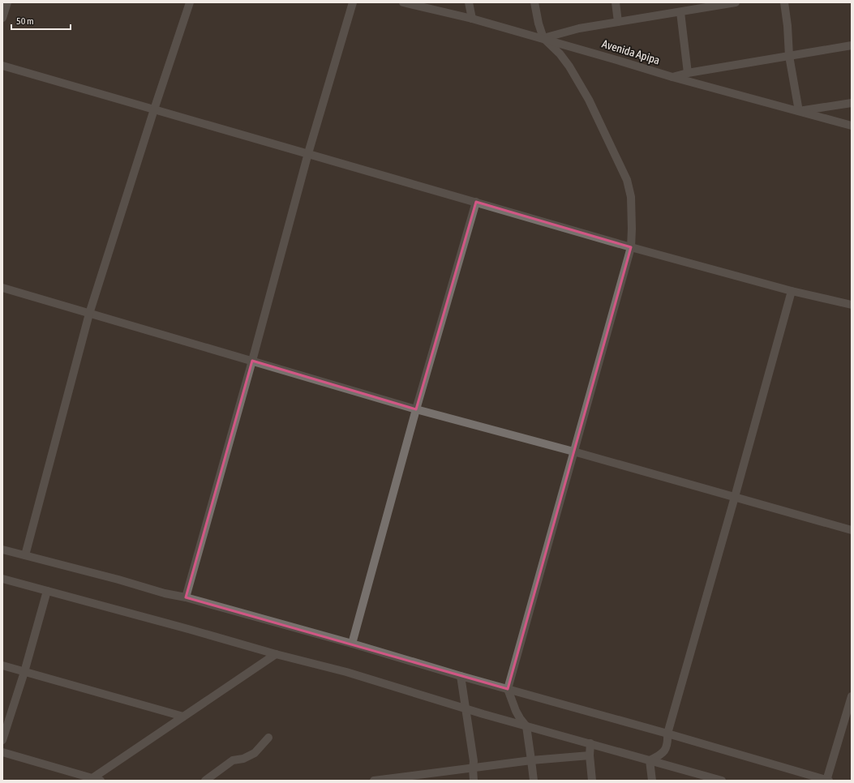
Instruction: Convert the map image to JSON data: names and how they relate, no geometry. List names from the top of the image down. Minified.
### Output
{"streets":{"street":["Avenida Apipa"]},"scale_bar":"50 m"}
